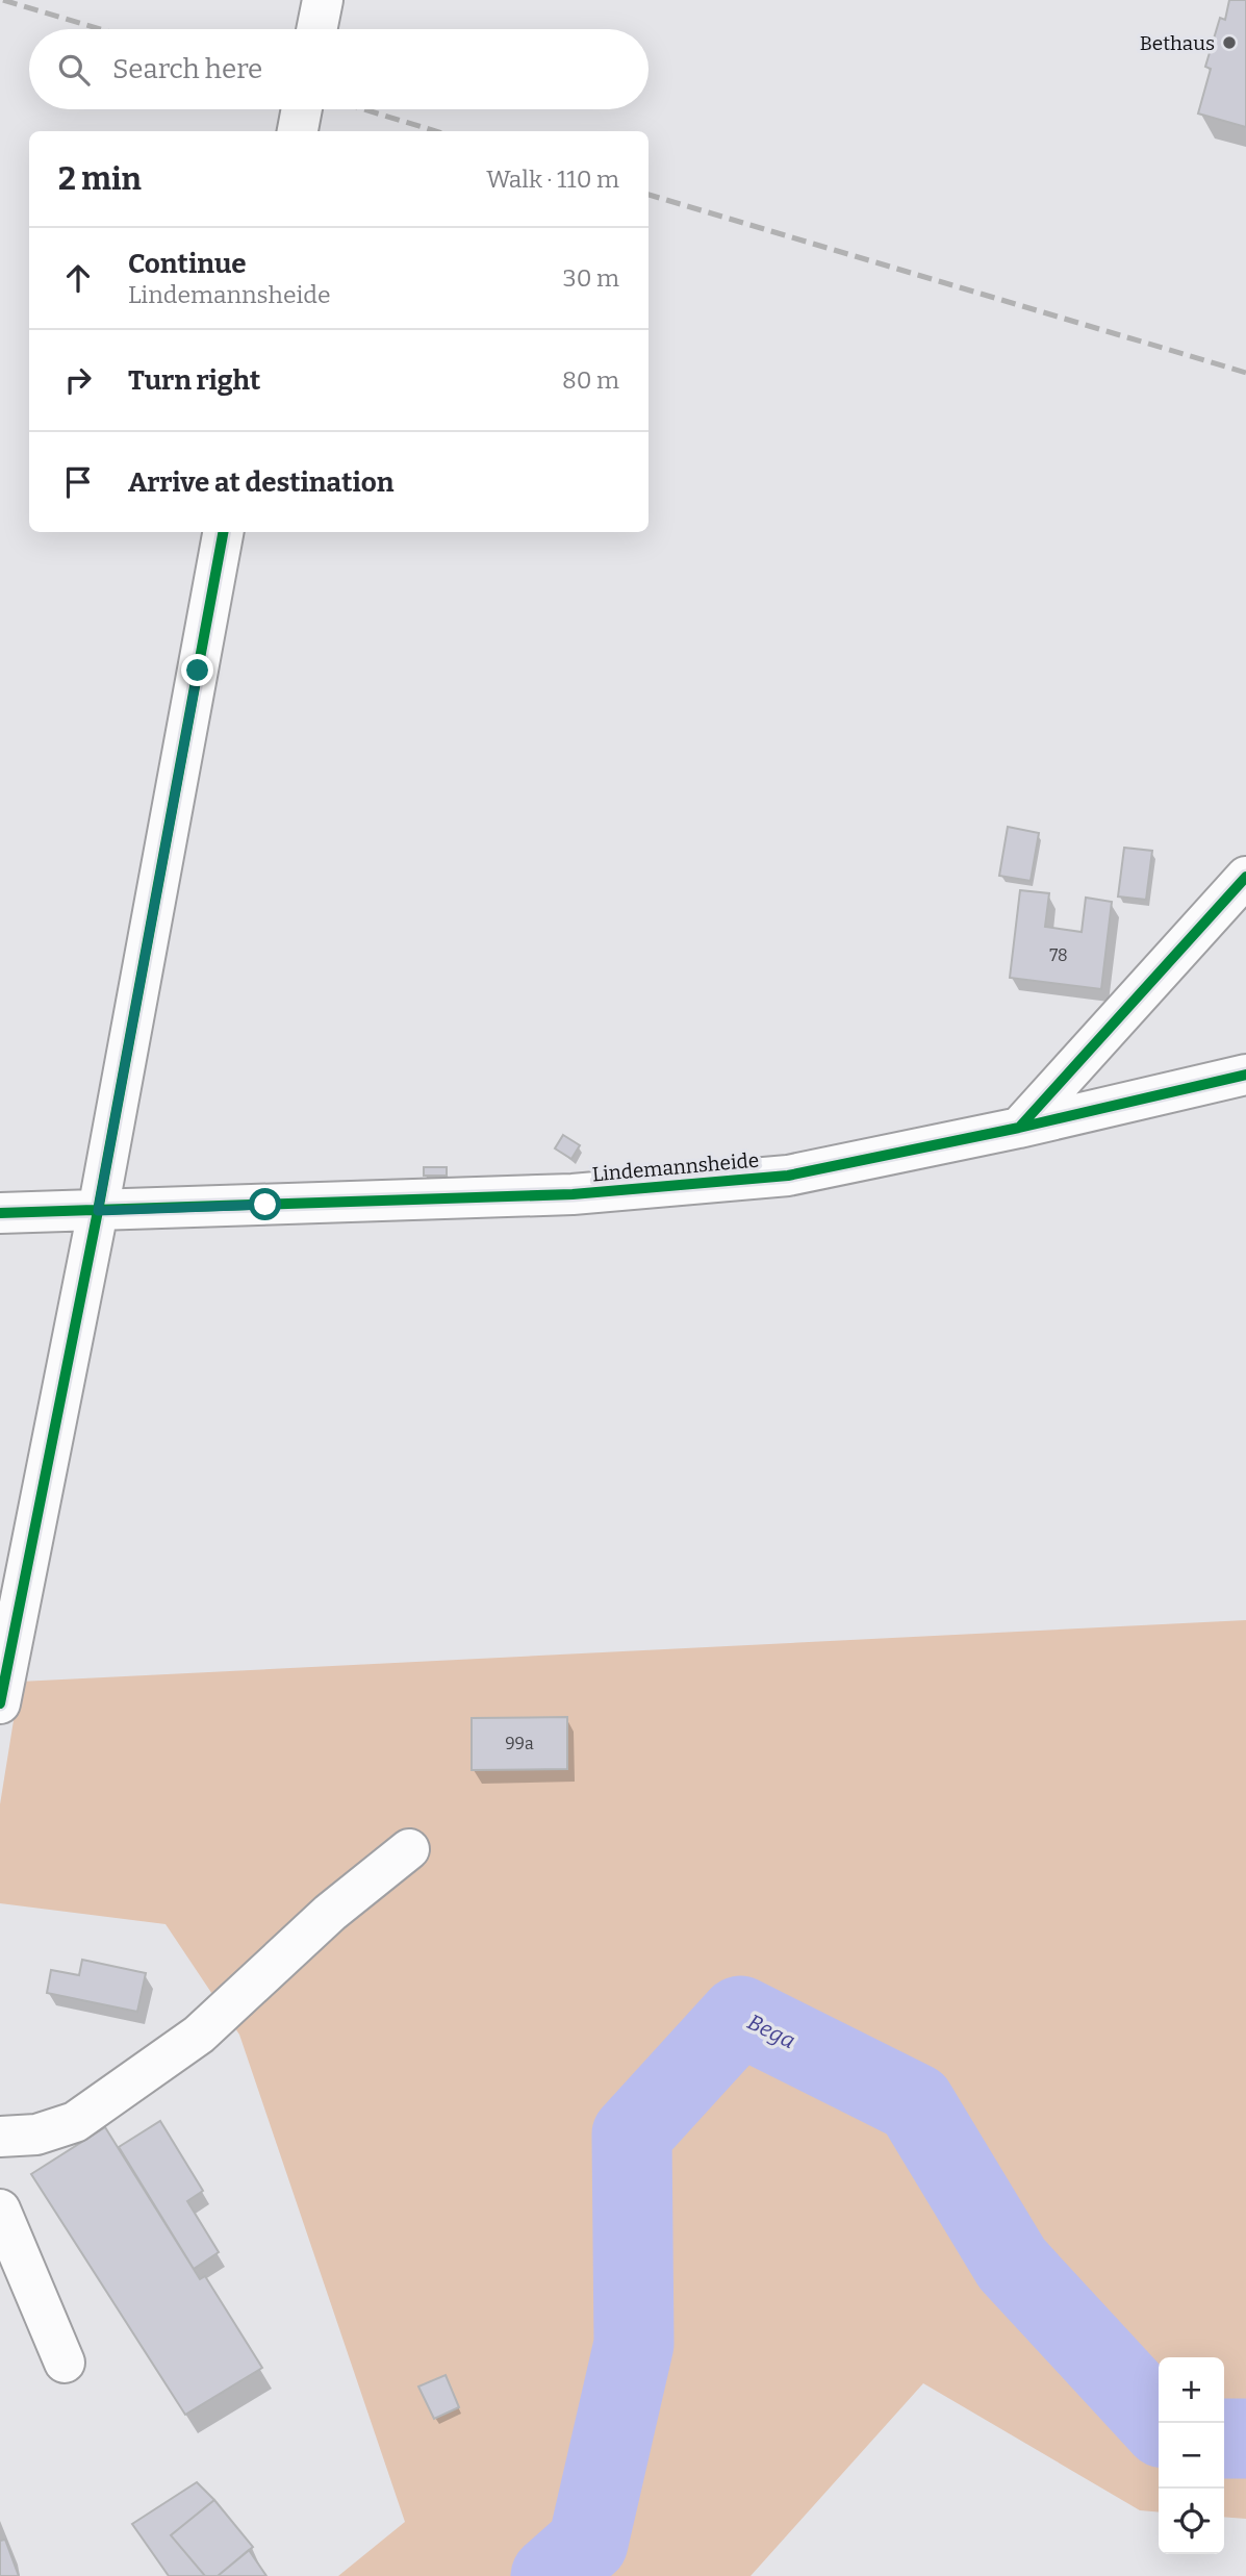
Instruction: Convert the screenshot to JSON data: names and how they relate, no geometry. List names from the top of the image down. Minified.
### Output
{"streets":{"street":["Lindemannsheide"]},"water":["Bega"],"places":["Bethaus"],"house_numbers":["78","99a"],"page":{"search":"Search here","heading":["2 min","Walk · 110 m"],"list":[["Continue","Lindemannsheide","30 m"],["Turn right","80 m"],"Arrive at destination"],"map_buttons":["+","−"]}}
